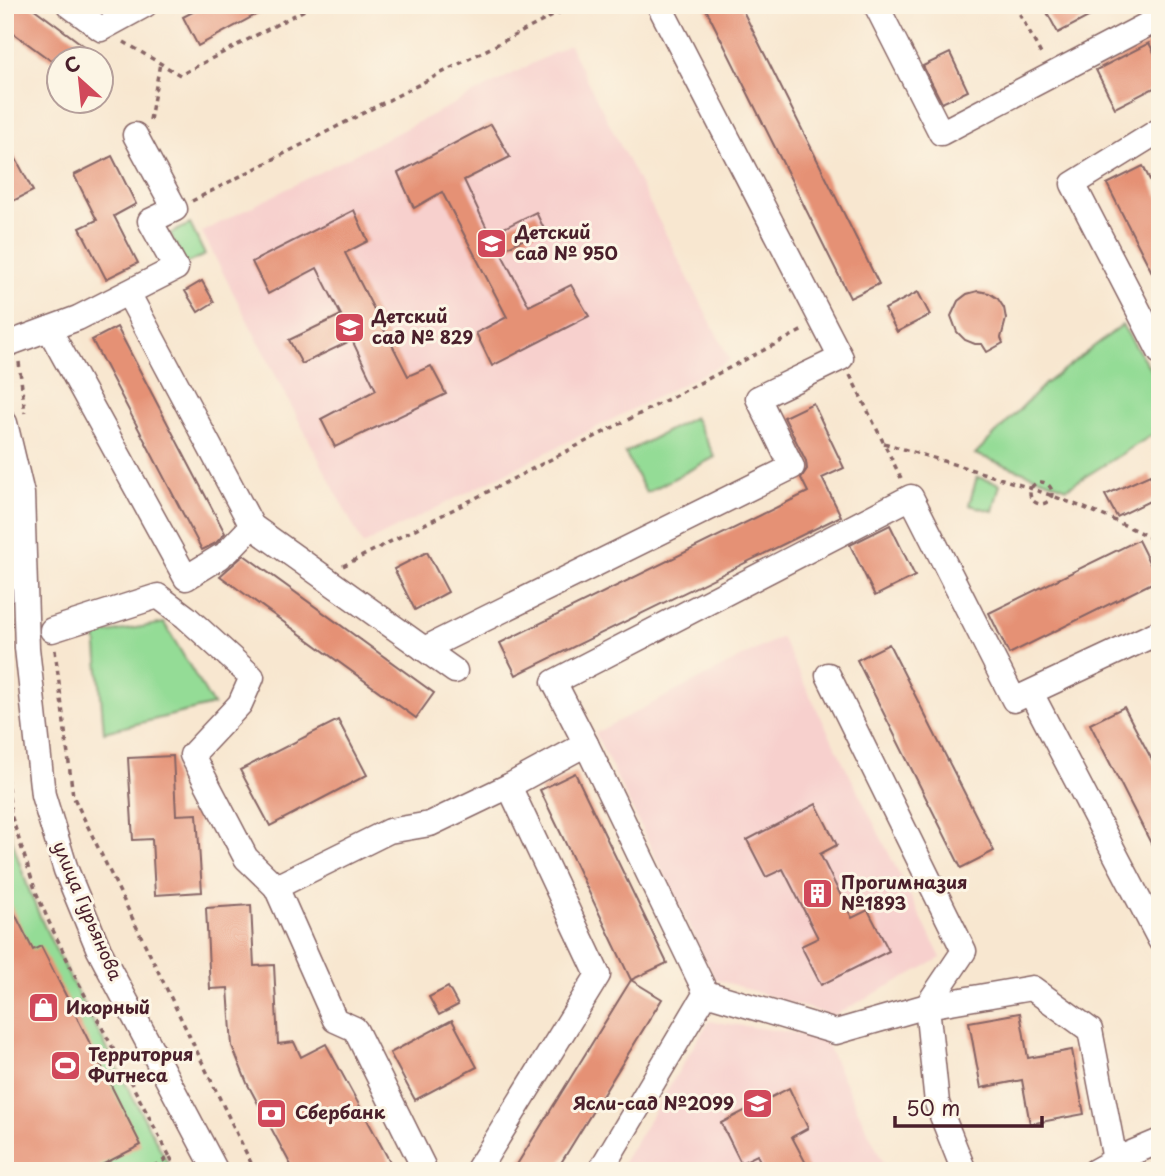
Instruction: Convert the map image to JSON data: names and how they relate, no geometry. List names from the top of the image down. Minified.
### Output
{"streets":{"street":["улица Гурьянова"]},"places":{"school or university":["Детский сад № 950","Детский сад № 829","Ясли-сад №2099"],"building":["Прогимназия №1893"],"shop":["Икорный"],"sports":["Территория Фитнеса"],"bank":["Сбербанк"]},"scale_bar":"50 m","north":"top left"}
